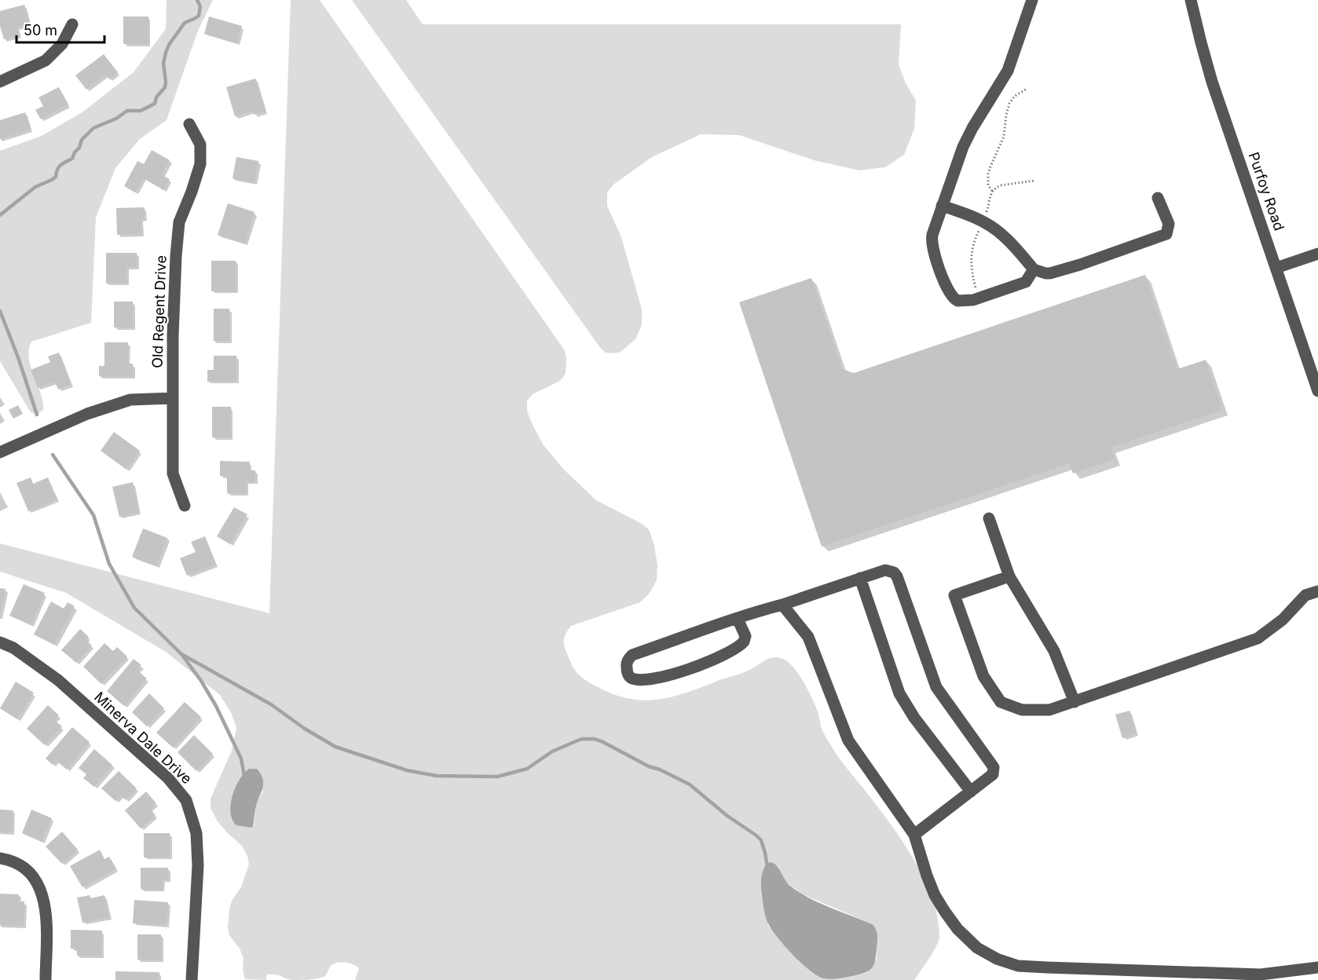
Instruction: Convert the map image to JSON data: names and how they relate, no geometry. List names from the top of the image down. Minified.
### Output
{"streets":{"street":["Purfoy Road","Old Regent Drive","Minerva Dale Drive"]},"scale_bar":"50 m"}
